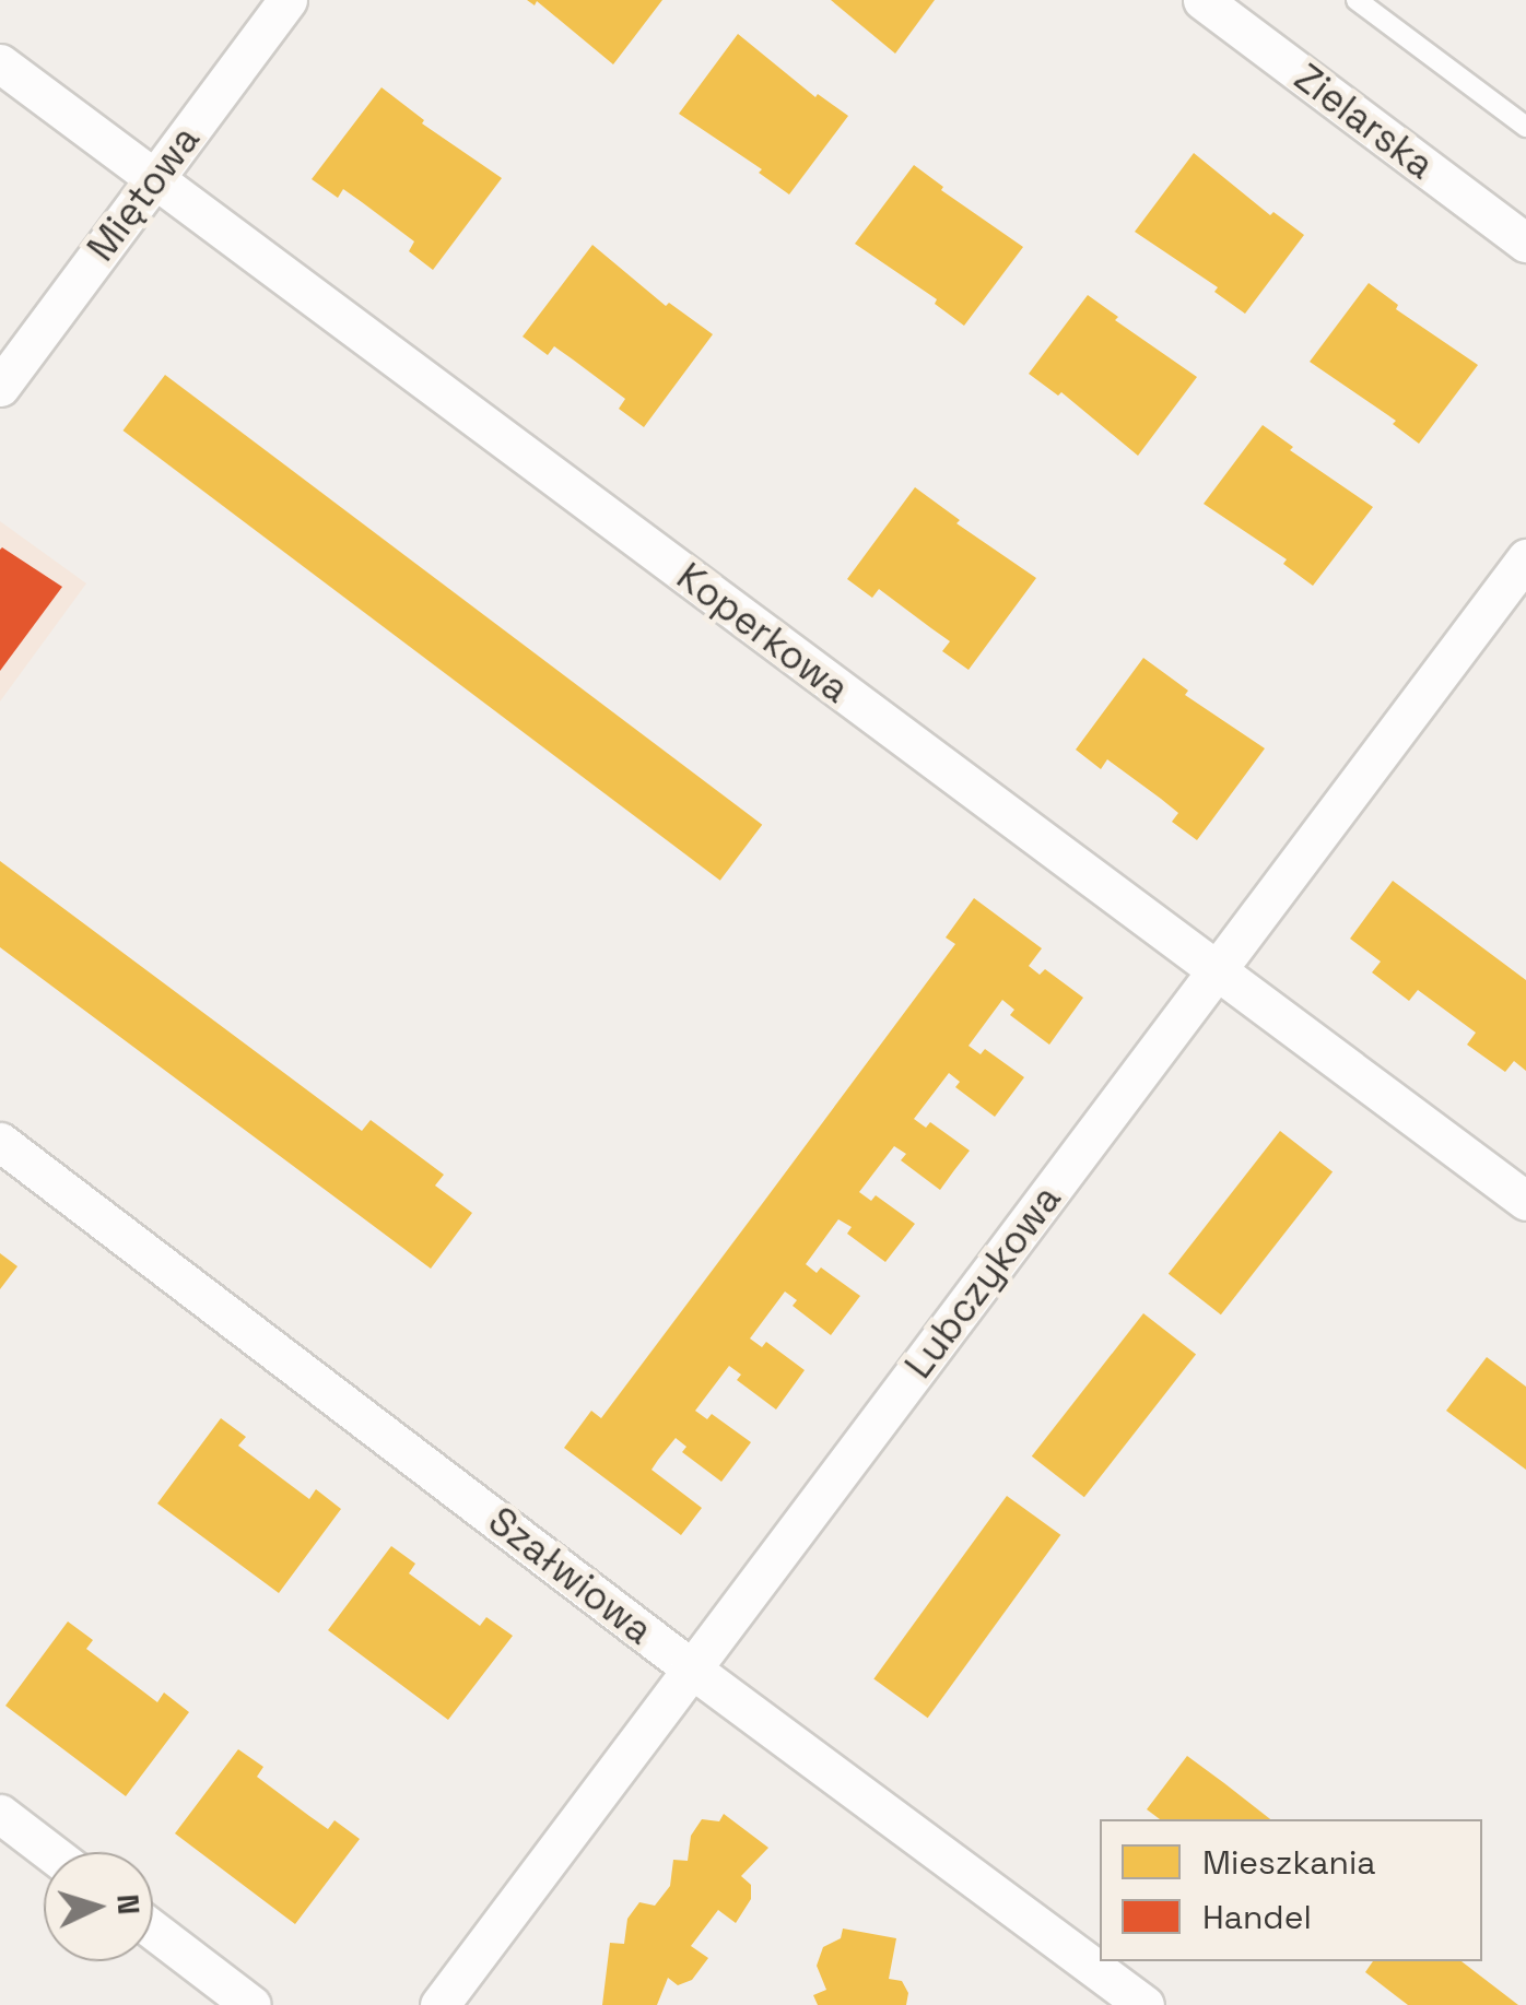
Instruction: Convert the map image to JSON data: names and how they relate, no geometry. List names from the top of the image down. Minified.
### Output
{"streets":{"street":["Zielarska","Miętowa","Koperkowa","Lubczykowa","Szałwiowa"]},"crossings":[["Miętowa","Koperkowa"],["Koperkowa","Lubczykowa"],["Lubczykowa","Szałwiowa"]],"legend":["Mieszkania","Handel"],"north":"right"}
